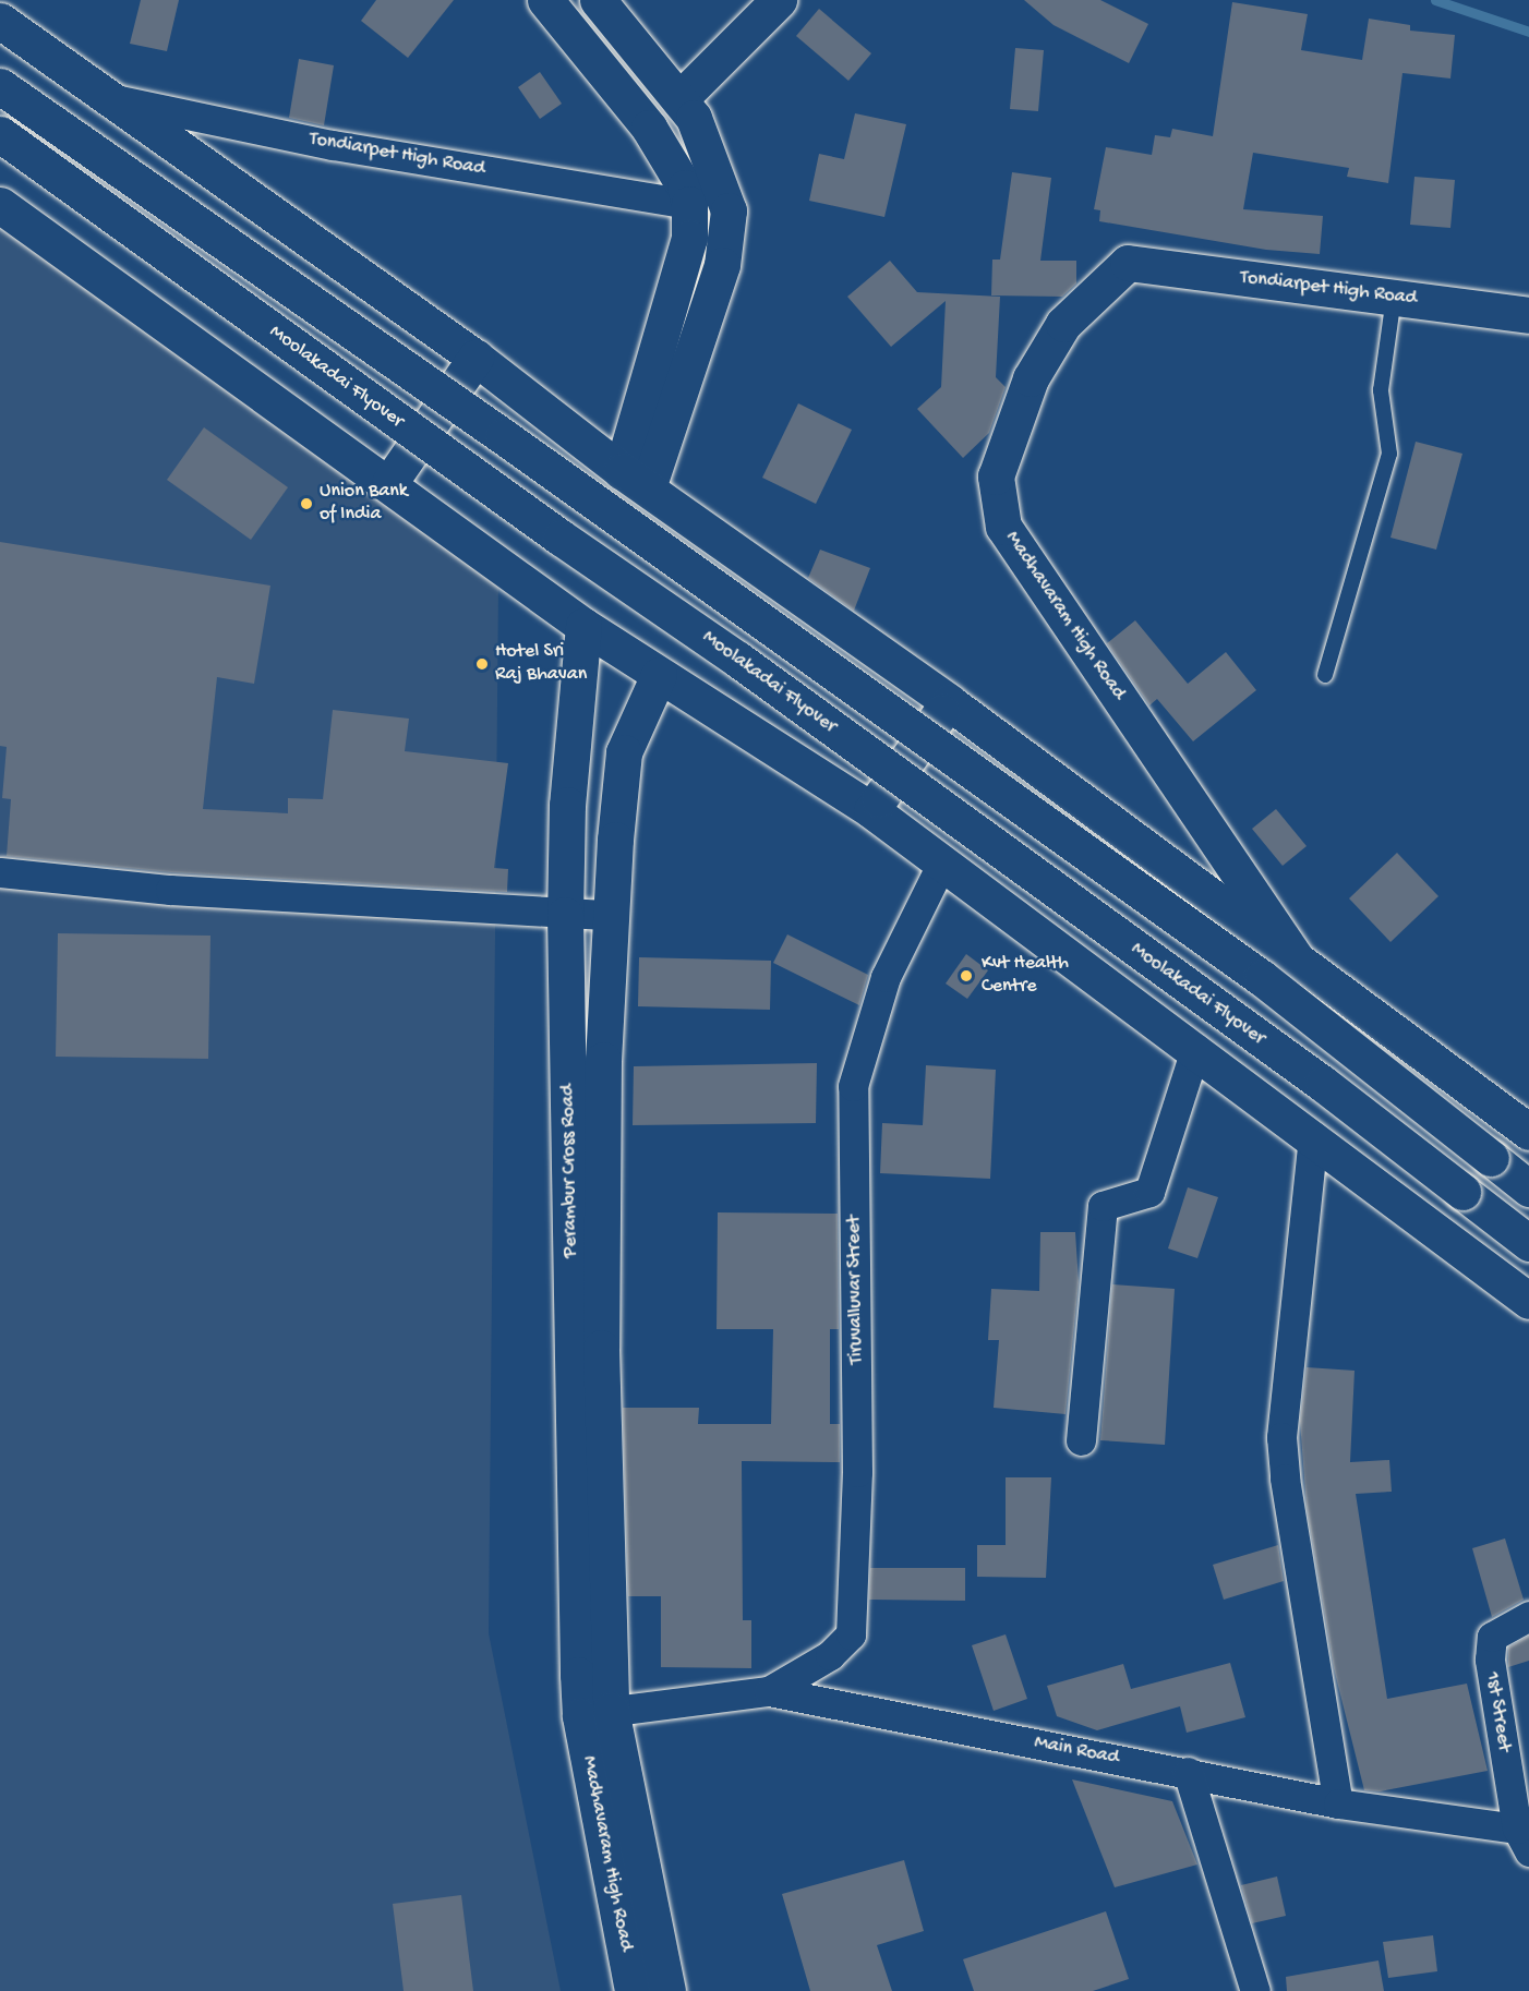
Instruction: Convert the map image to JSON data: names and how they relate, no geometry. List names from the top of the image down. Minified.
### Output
{"streets":{"main road":["Tondiarpet High Road","Moolakadai Flyover","Madhavaram High Road","Perambur Cross Road"],"street":["Tiruvalluvar Street","1st Street","Main Road"]},"crossings":[["Tondiarpet High Road","Madhavaram High Road"],["Madhavaram High Road","Perambur Cross Road"],["Madhavaram High Road","Main Road"],["Perambur Cross Road","Main Road"],["Tiruvalluvar Street","Main Road"],["1st Street","Main Road"]],"places":["Union Bank of India","Hotel Sri Raj Bhavan","Kvt Health Centre"]}
